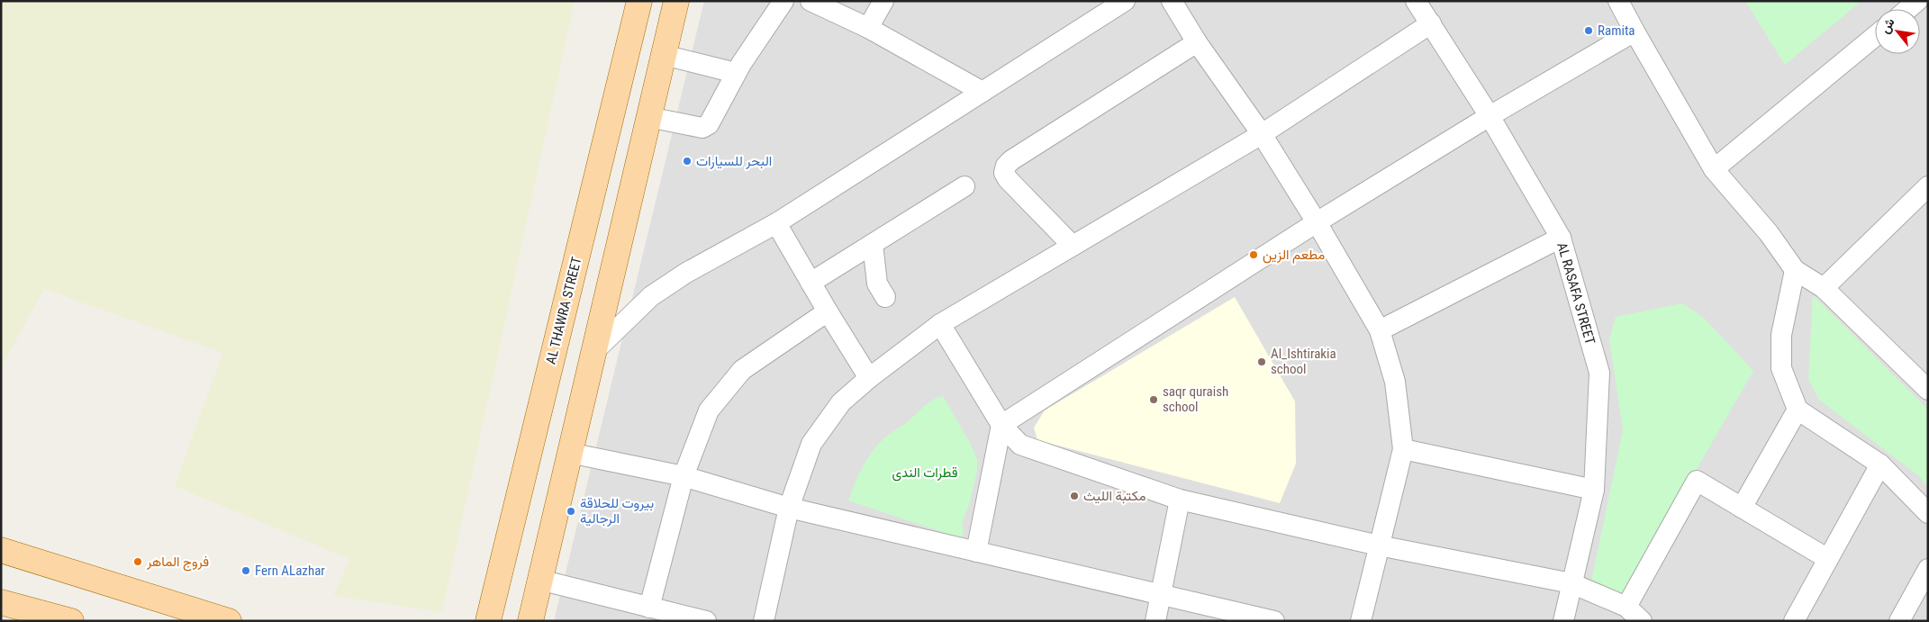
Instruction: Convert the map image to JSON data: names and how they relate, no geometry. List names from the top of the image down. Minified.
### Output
{"streets":{"main road":["AL THAWRA STREET"],"street":["AL RASAFA STREET"]},"parks":["قطرات الندى"],"places":["Ramita","البحر للسيارات","مطعم الزين","Al_Ishtirakia school","saqr quraish school","مكتبة الليث","بيروت للحلاقة الرجالية","فروج الماهر","Fern ALazhar"],"north":"top left"}
